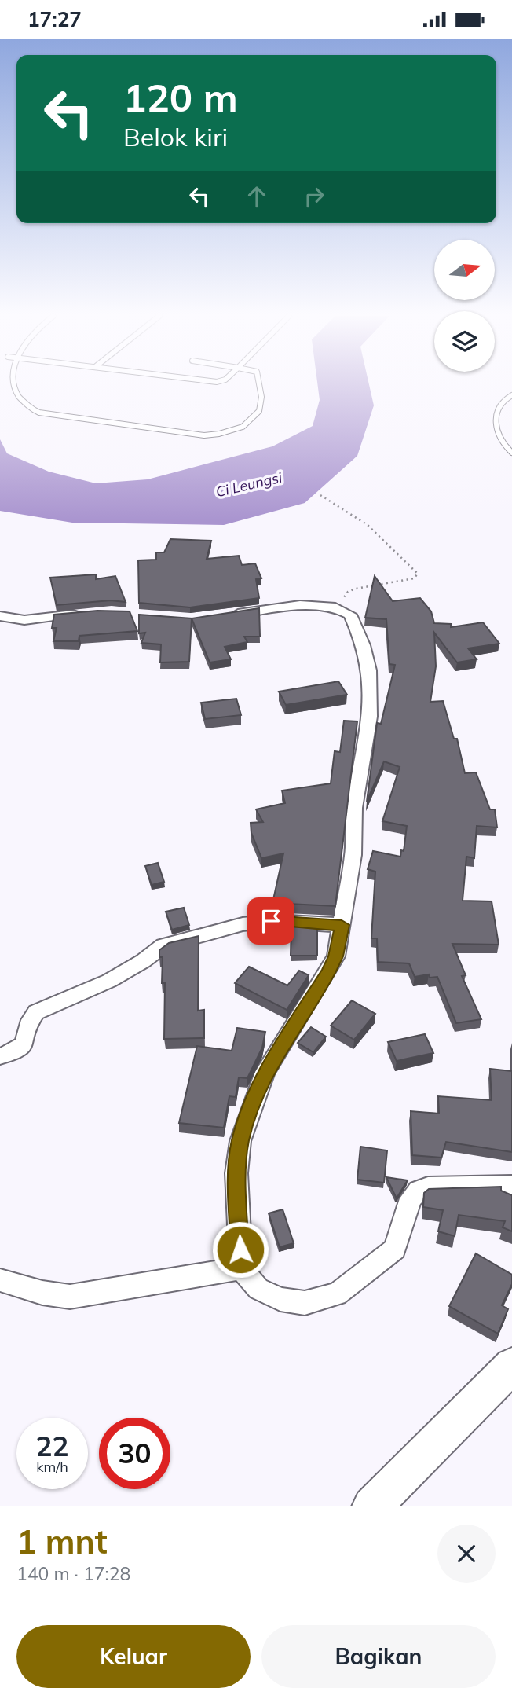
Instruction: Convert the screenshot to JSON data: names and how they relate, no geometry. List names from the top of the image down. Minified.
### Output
{"water":["Ci Leungsi"],"north":"right","page":{"status":"17:27","turn":["120 m","Belok kiri"],"speed":"22 km/h","limit":"30","heading":["1 mnt","140 m · 17:28"],"buttons":["Keluar","Bagikan"]}}
